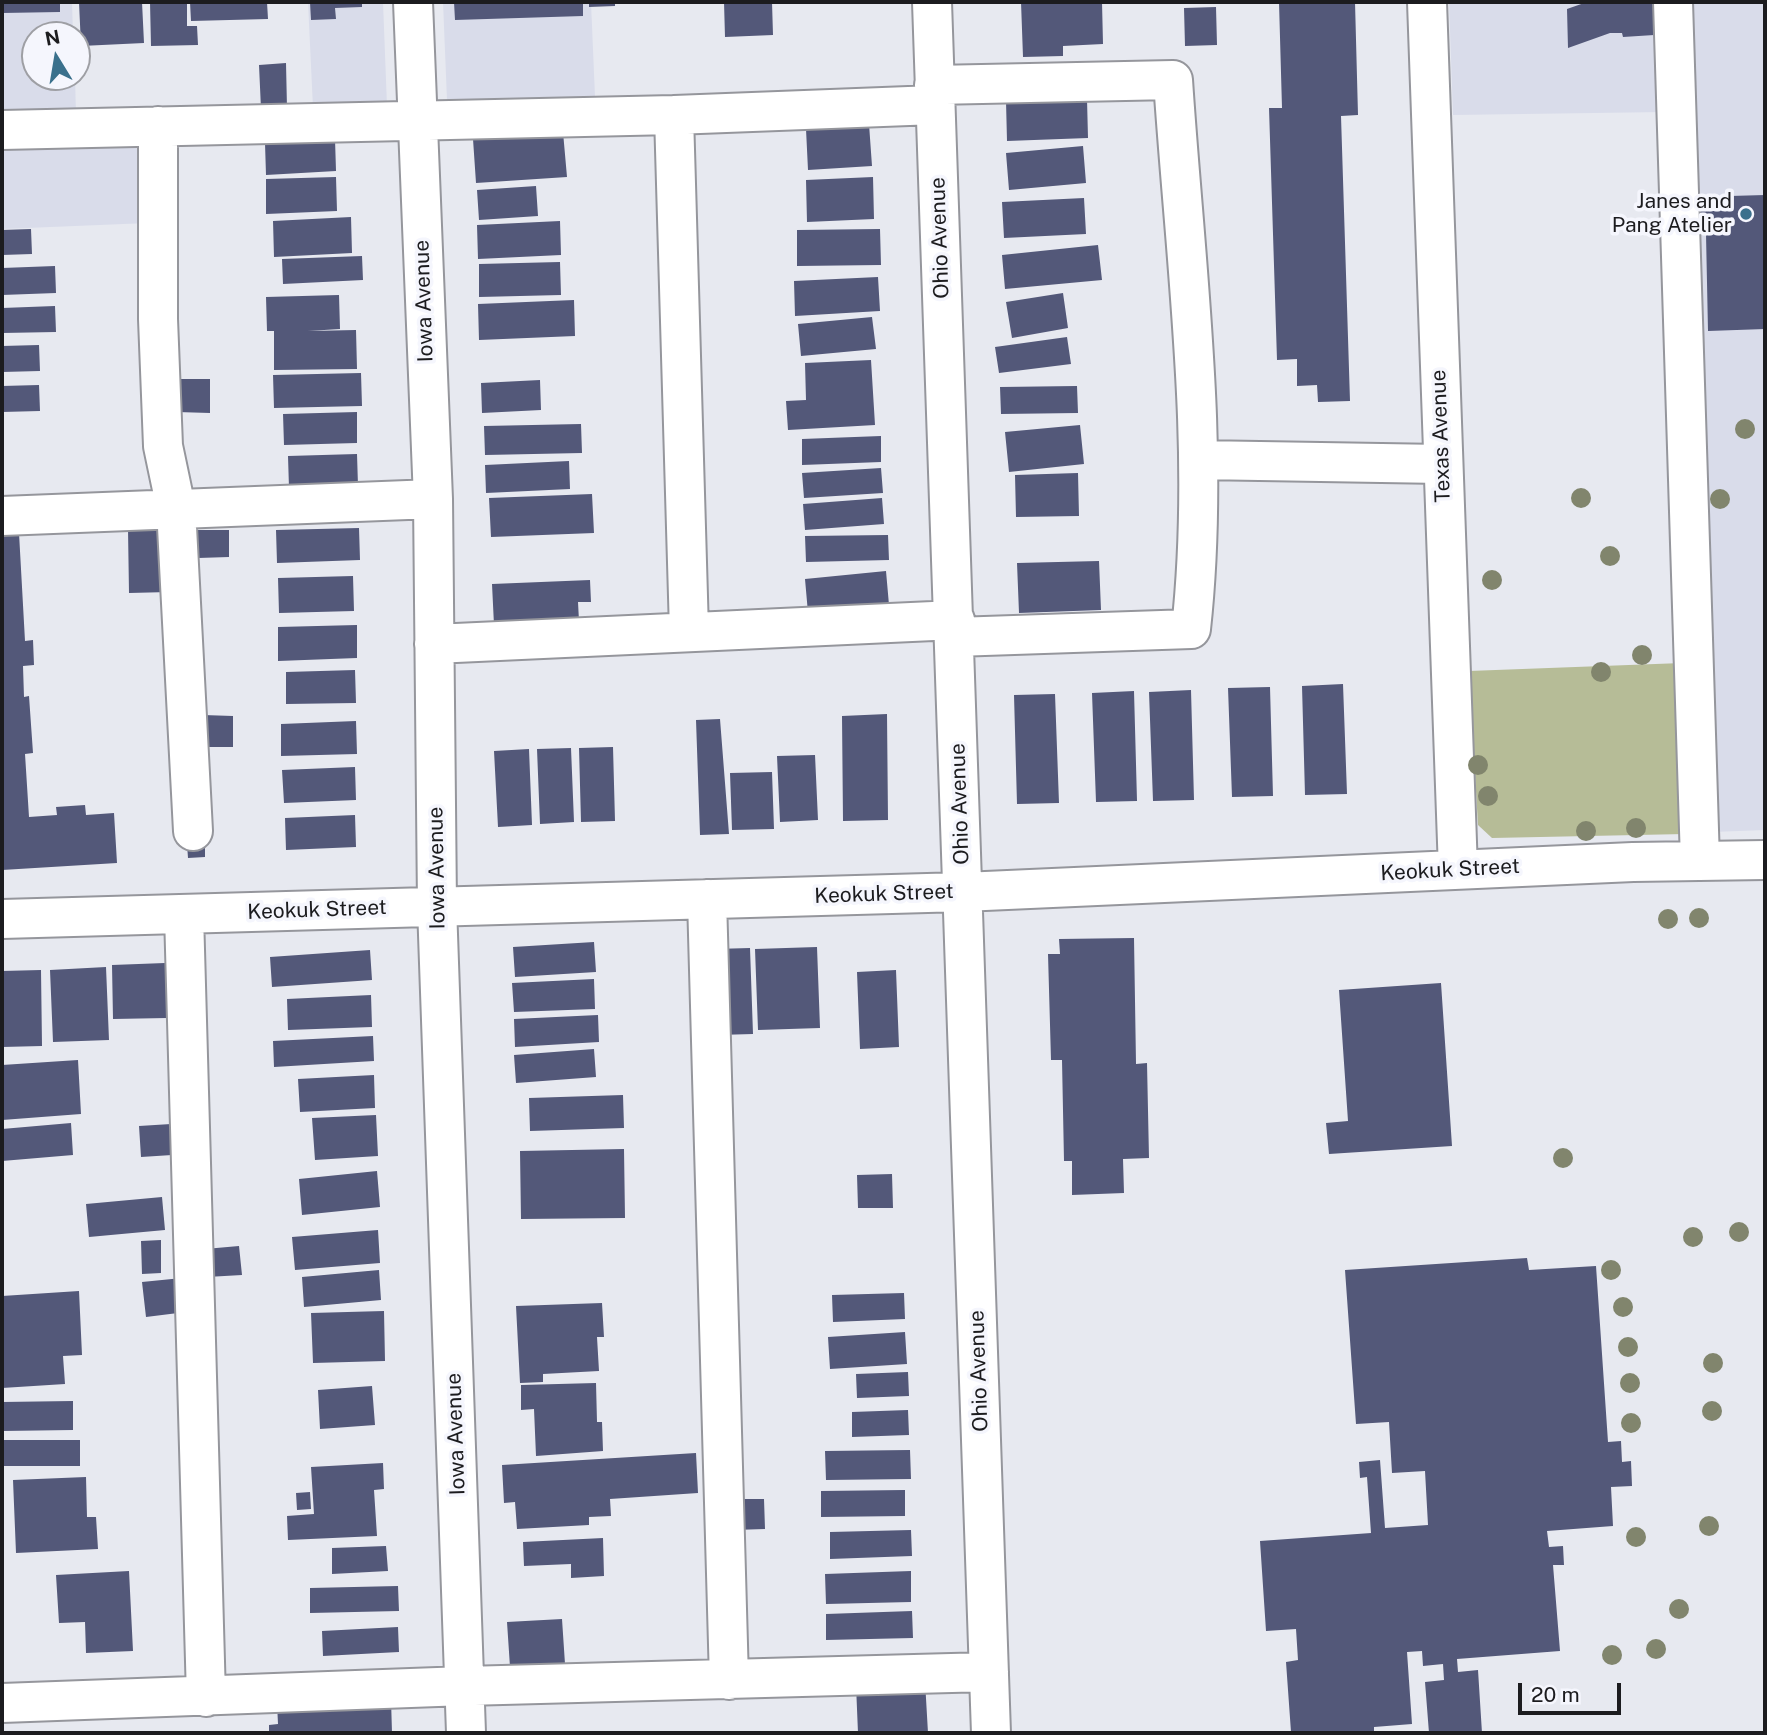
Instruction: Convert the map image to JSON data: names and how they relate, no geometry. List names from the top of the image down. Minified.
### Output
{"streets":{"street":["Ohio Avenue","Iowa Avenue","Texas Avenue","Keokuk Street"]},"crossings":[["Ohio Avenue","Keokuk Street"],["Iowa Avenue","Keokuk Street"],["Texas Avenue","Keokuk Street"]],"places":["Janes and Pang Atelier"],"scale_bar":"20 m","north":"top"}
